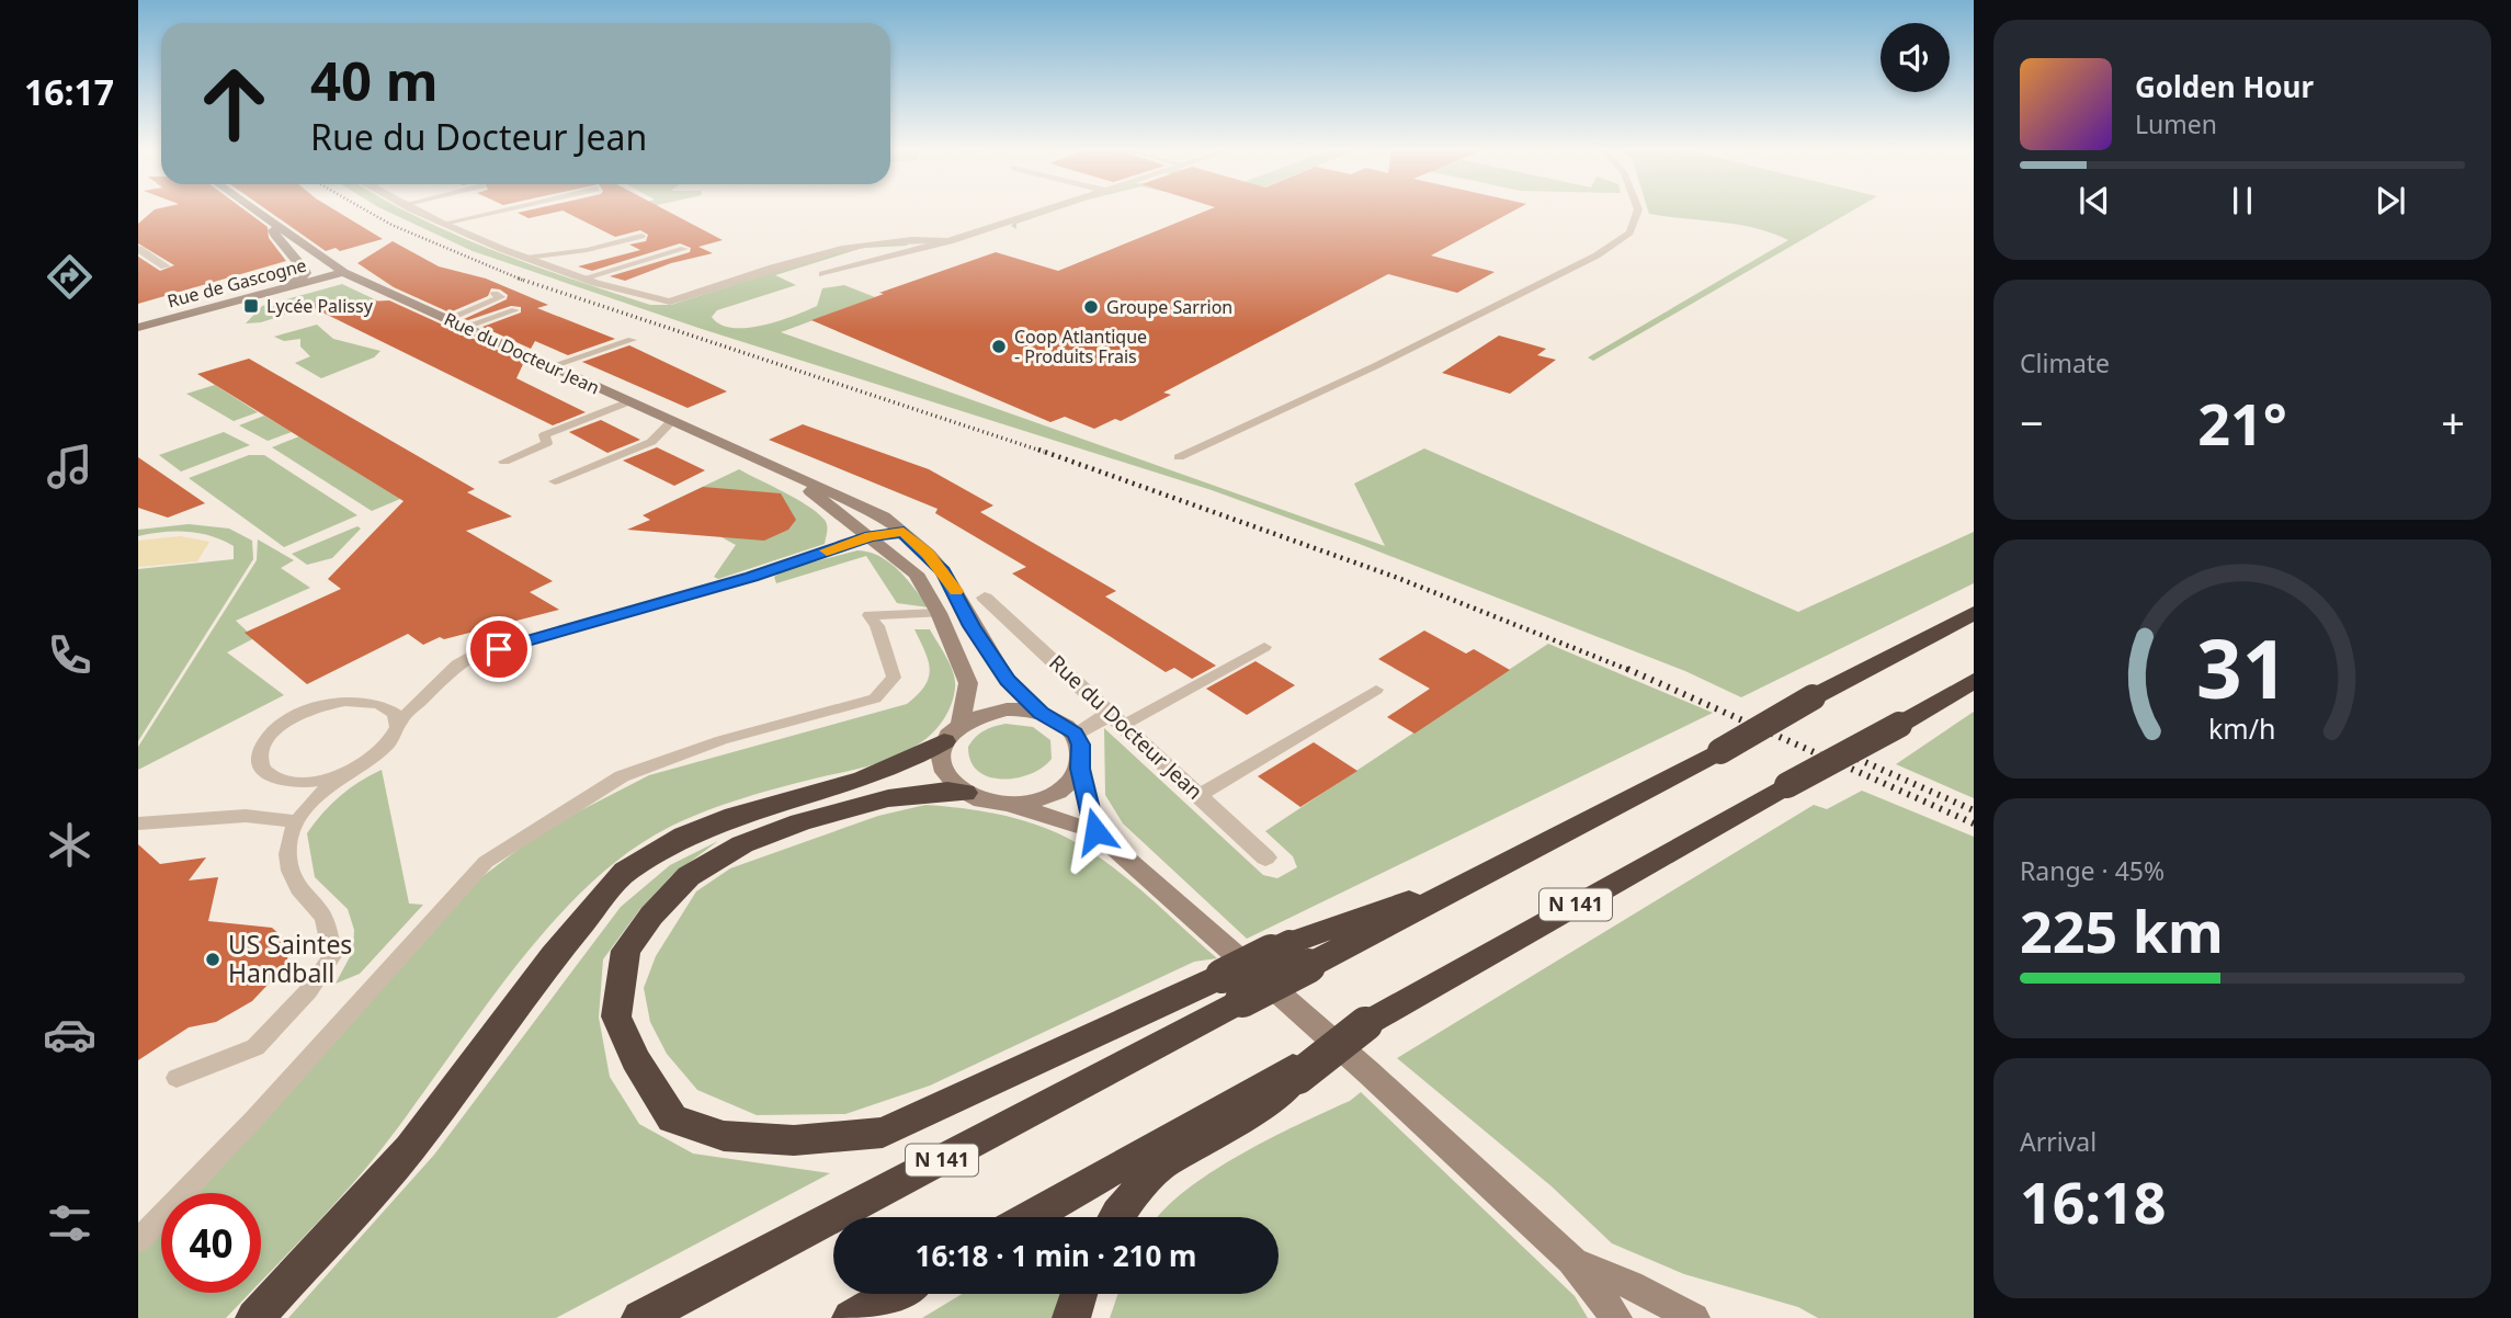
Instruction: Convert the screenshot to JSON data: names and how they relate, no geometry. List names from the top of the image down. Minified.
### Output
{"streets":{"highway":["N 141"],"street":["Rue de Gascogne","Rue du Docteur Jean"]},"crossings":[["Rue de Gascogne","Rue du Docteur Jean"]],"places":{"transit":["Lycée Palissy"],"other":["Groupe Sarrion","Coop Atlantique - Produits Frais","US Saintes Handball"]},"page":{"tabs":"16:17","turn":["40 m","Rue du Docteur Jean"],"song":["Golden Hour","Lumen"],"tile":["Climate",["Range · 45%","225 km"],["Arrival","16:18"]],"heat":["−","21°","+"],"limit":"40","trip":"16:18 · 1 min · 210 m","gauge":["31","km/h"]}}
